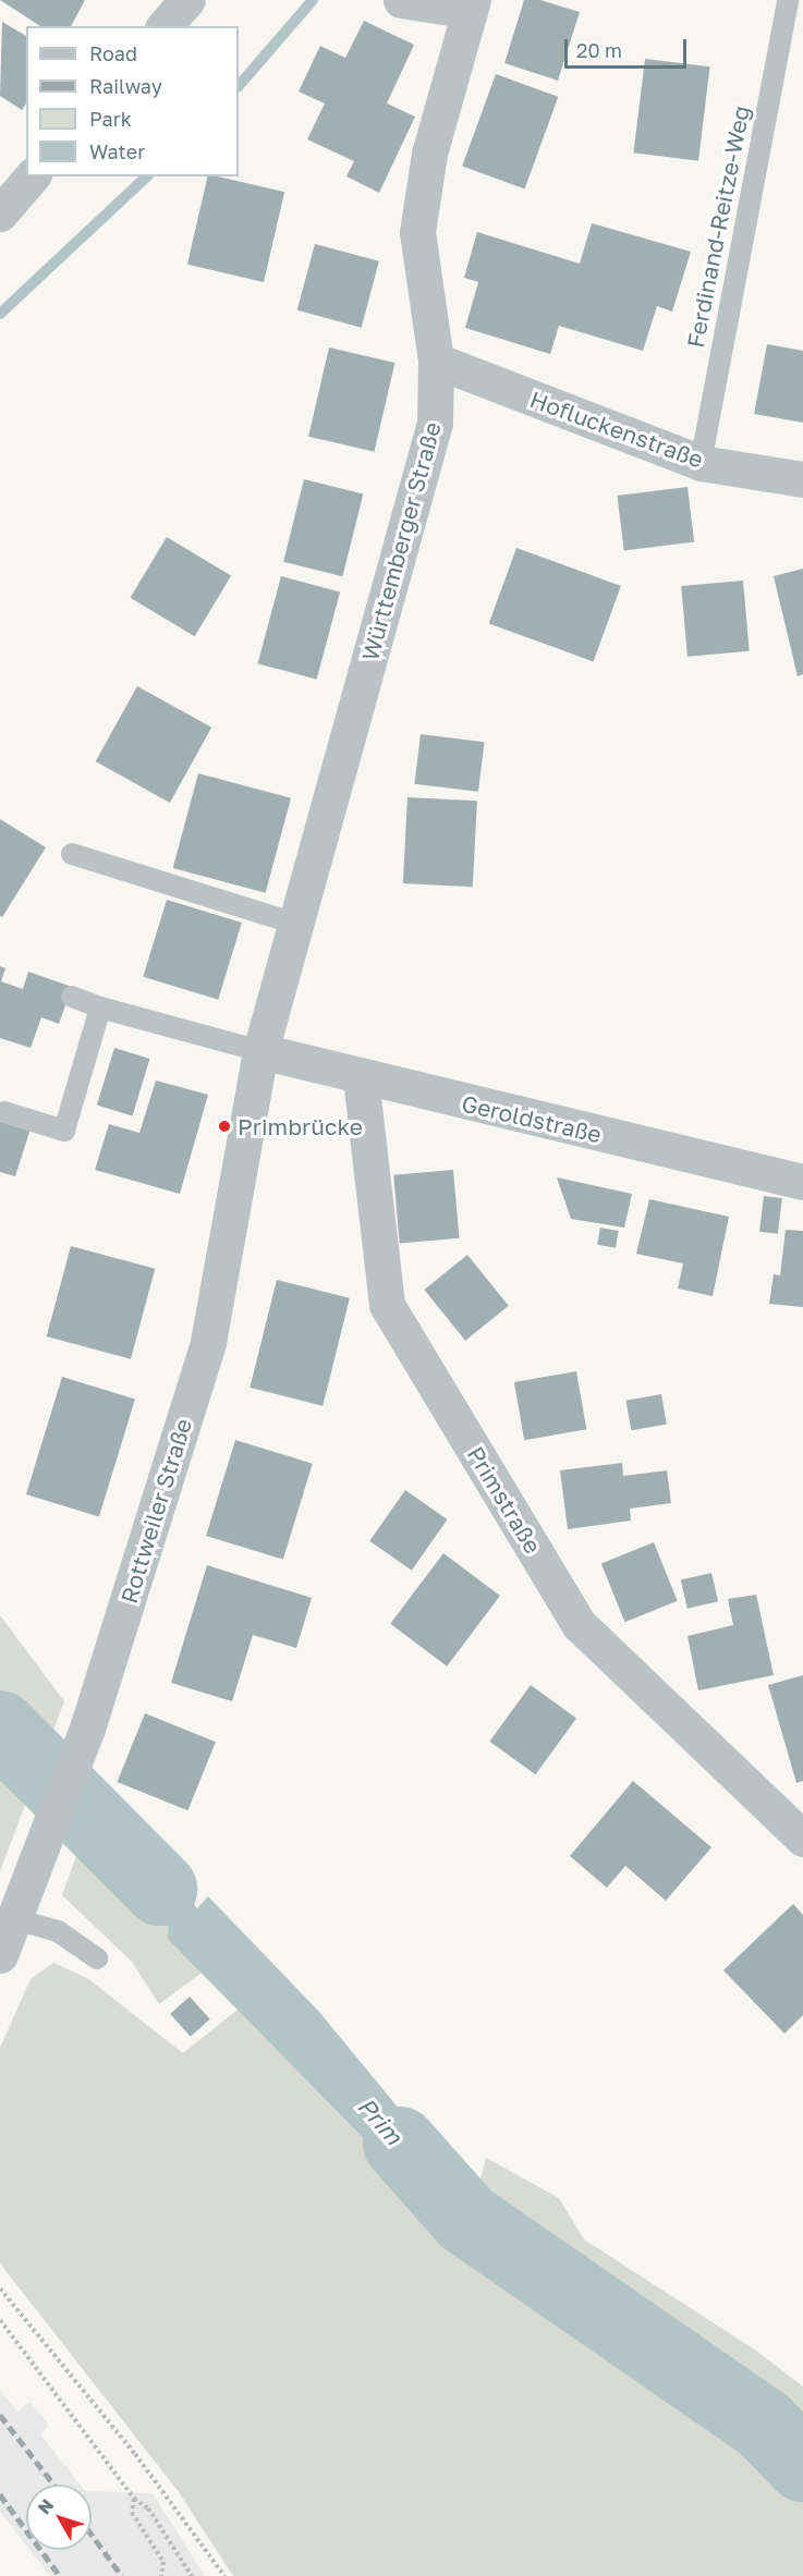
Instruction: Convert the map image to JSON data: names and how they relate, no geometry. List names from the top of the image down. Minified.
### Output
{"streets":{"street":["Hofluckenstraße","Württemberger Straße","Geroldstraße","Primstraße","Rottweiler Straße"],"lane":["Ferdinand-Reitze-Weg"]},"crossings":[["Ferdinand-Reitze-Weg","Hofluckenstraße"],["Hofluckenstraße","Württemberger Straße"],["Württemberger Straße","Geroldstraße"],["Württemberger Straße","Rottweiler Straße"],["Geroldstraße","Primstraße"],["Geroldstraße","Rottweiler Straße"]],"water":["Prim"],"places":["Primbrücke"],"legend":["Road","Railway","Park","Water"],"scale_bar":"20 m","north":"top left"}
